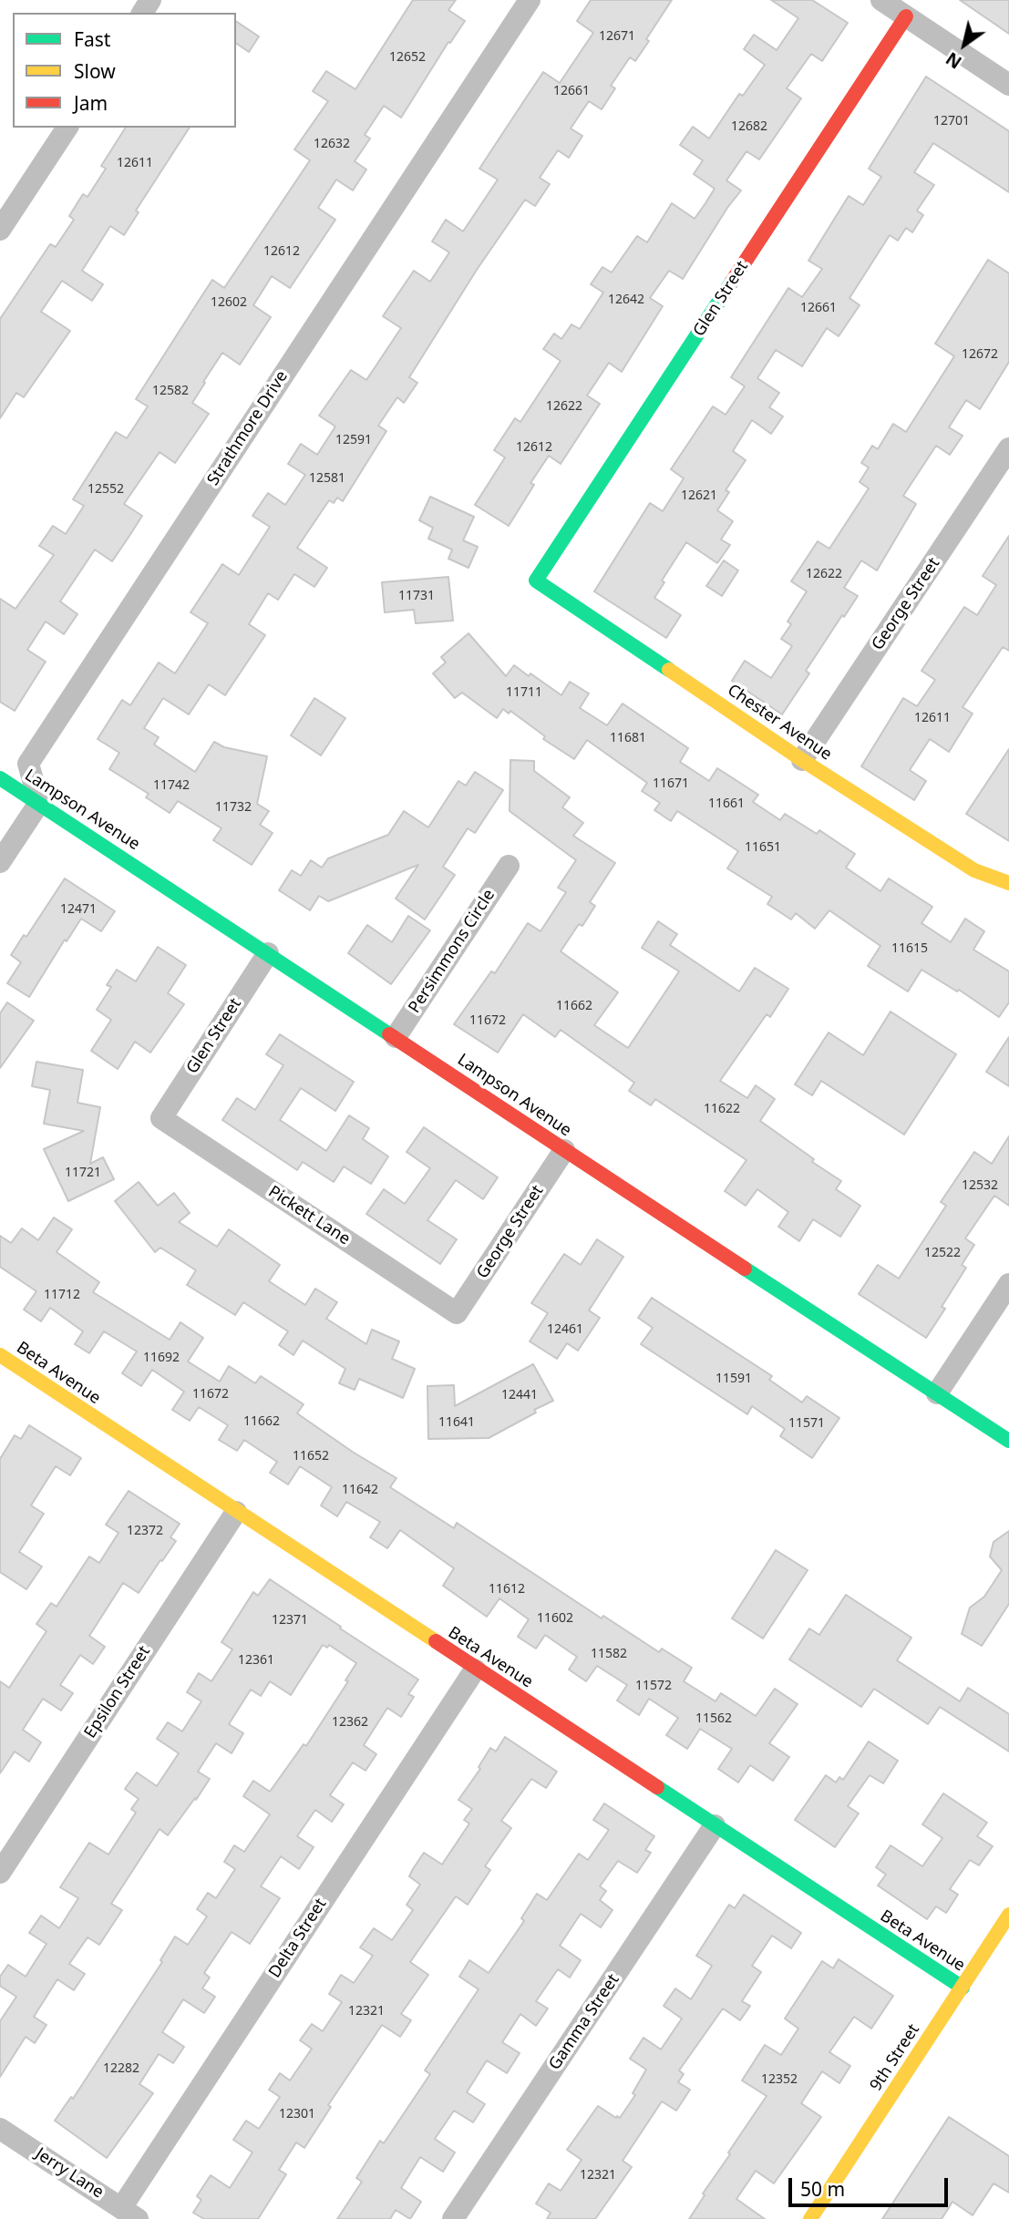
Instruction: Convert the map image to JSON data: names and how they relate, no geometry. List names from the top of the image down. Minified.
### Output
{"streets":{"street":["Glen Street","Strathmore Drive","George Street","Chester Avenue","Lampson Avenue","Persimmons Circle","Pickett Lane","Beta Avenue","Epsilon Street","Delta Street","Gamma Street","9th Street","Jerry Lane"]},"crossings":[["Glen Street","Chester Avenue"],["Glen Street","Lampson Avenue"],["Glen Street","Pickett Lane"],["Strathmore Drive","Lampson Avenue"],["George Street","Chester Avenue"],["George Street","Lampson Avenue"],["George Street","Pickett Lane"],["Lampson Avenue","Persimmons Circle"],["Beta Avenue","Epsilon Street"],["Beta Avenue","Delta Street"],["Beta Avenue","Gamma Street"],["Beta Avenue","9th Street"],["Delta Street","Jerry Lane"]],"house_numbers":["12671","12652","12661","12701","12682","12632","12611","12612","12642","12602","12661","12672","12582","12622","12591","12612","12581","12552","12621","12622","11731","11711","12611","11681","11671","11742","11661","11732","11651","12471","11615","11662","11672","11622","11721","12532","12522","11712","12461","11692","11591","11672","12441","11662","11641","11571","11652","11642","12372","11612","11602","12371","11582","12361","11572","11562","12362","12321","12282","12352","12301","12321"],"legend":["Fast","Slow","Jam"],"scale_bar":"50 m","north":"bottom left"}
